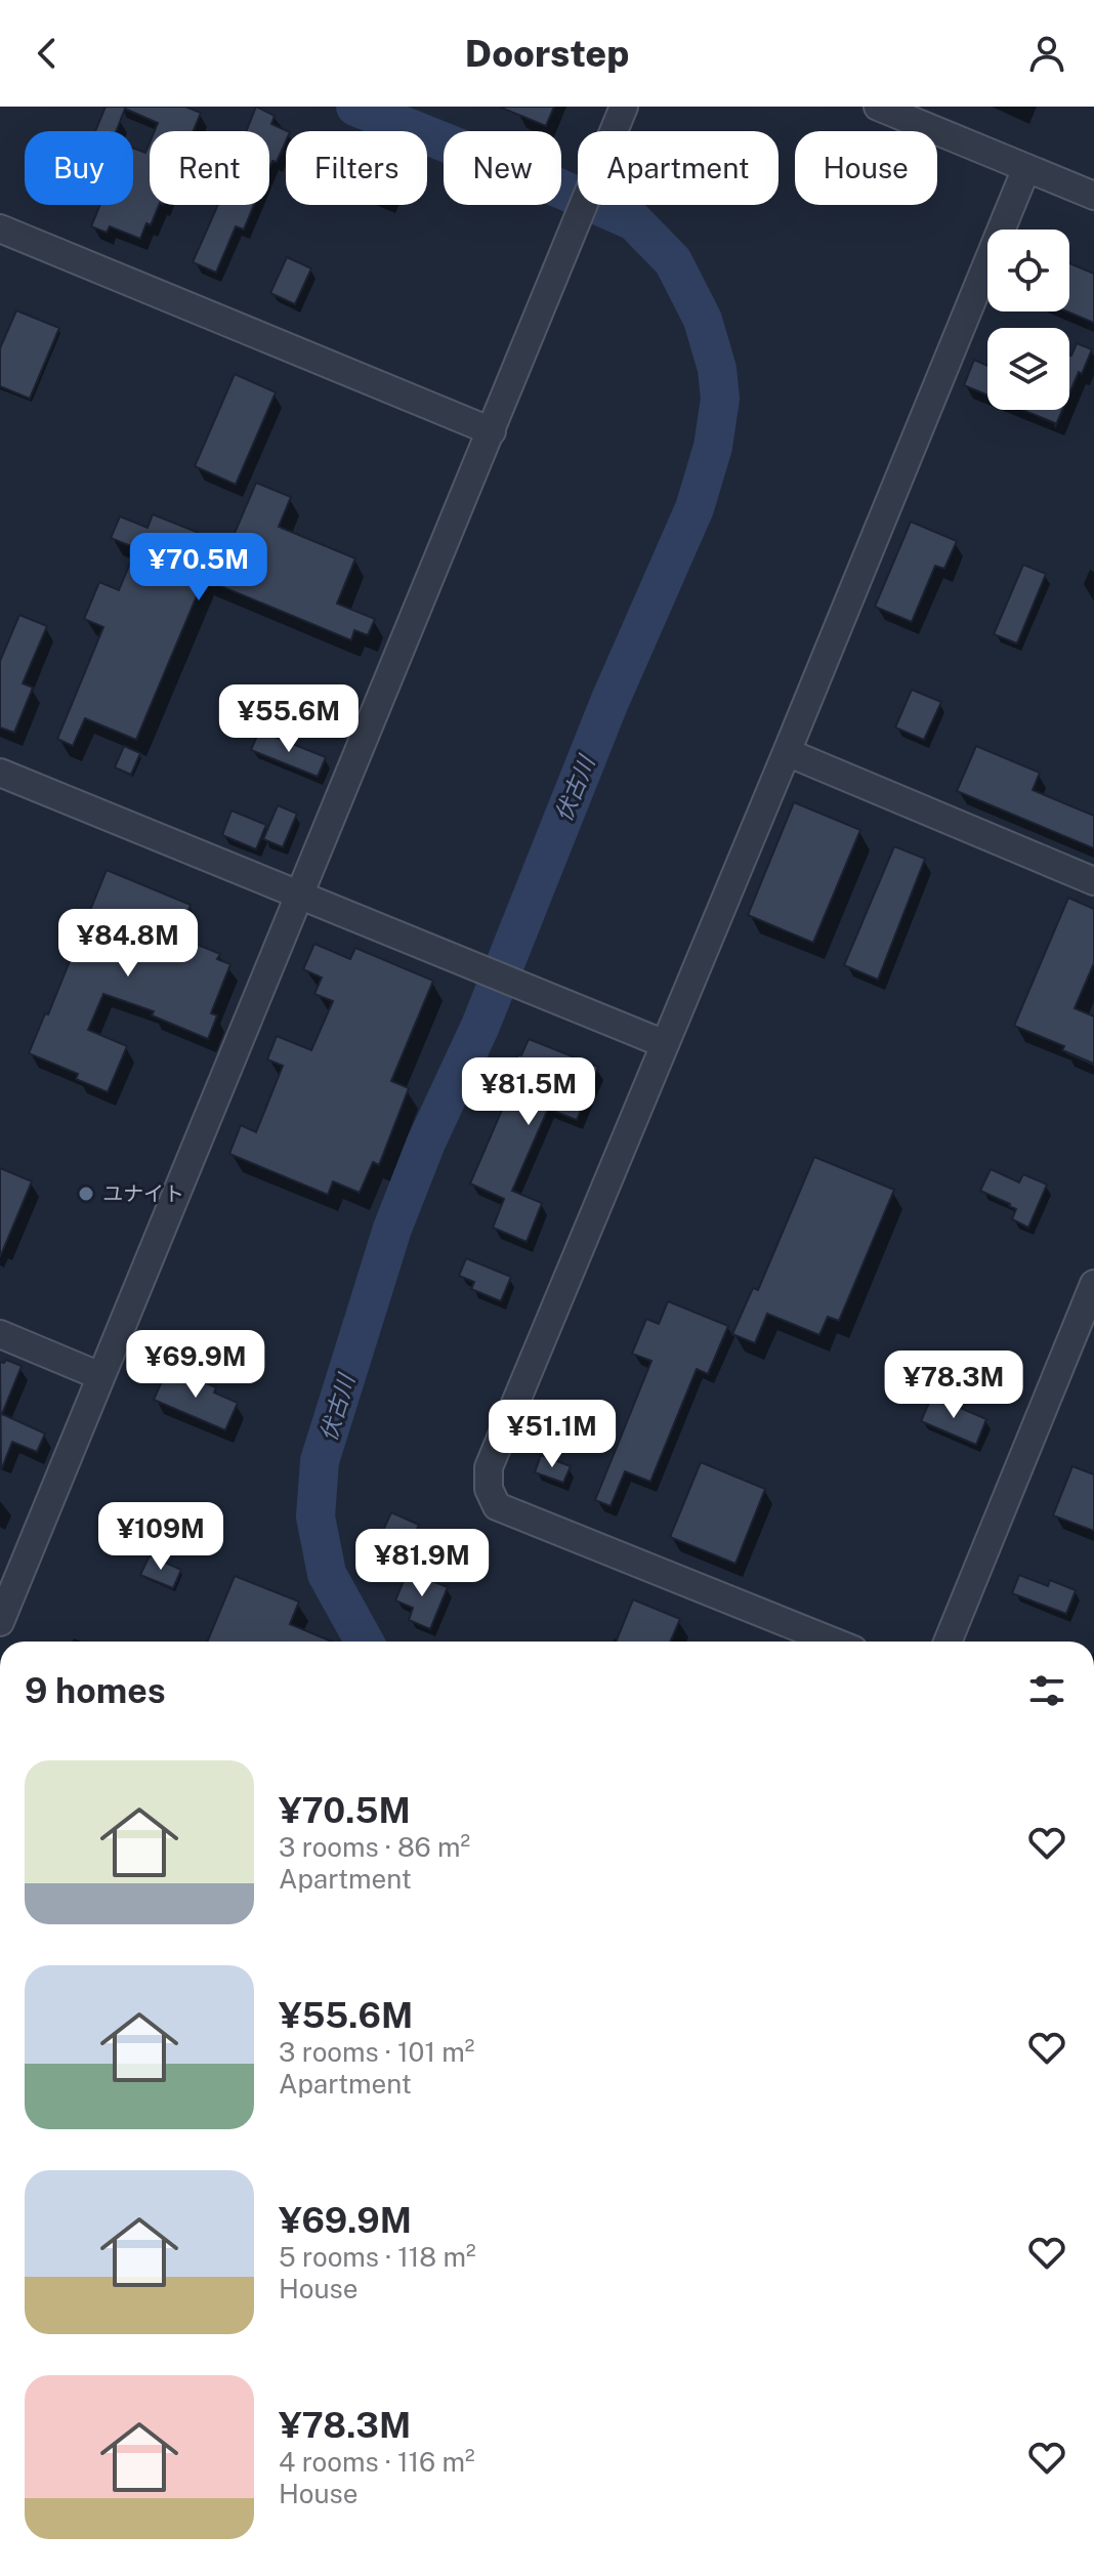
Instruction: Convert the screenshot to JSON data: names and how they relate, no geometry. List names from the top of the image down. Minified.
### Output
{"water":["伏古川"],"places":["ユナイト"],"page":{"header":"Doorstep","chip":["Buy","Rent","Filters","New","Apartment","House"],"price":["¥70.5M","¥55.6M","¥84.8M","¥81.5M","¥69.9M","¥78.3M","¥51.1M","¥109M","¥81.9M"],"heading":"9 homes","list":[{"name":"¥70.5M","note":"3 rooms · 86 m² · Apartment"},{"name":"¥55.6M","note":"3 rooms · 101 m² · Apartment"},{"name":"¥69.9M","note":"5 rooms · 118 m² · House"},{"name":"¥78.3M","note":"4 rooms · 116 m² · House"}]}}
